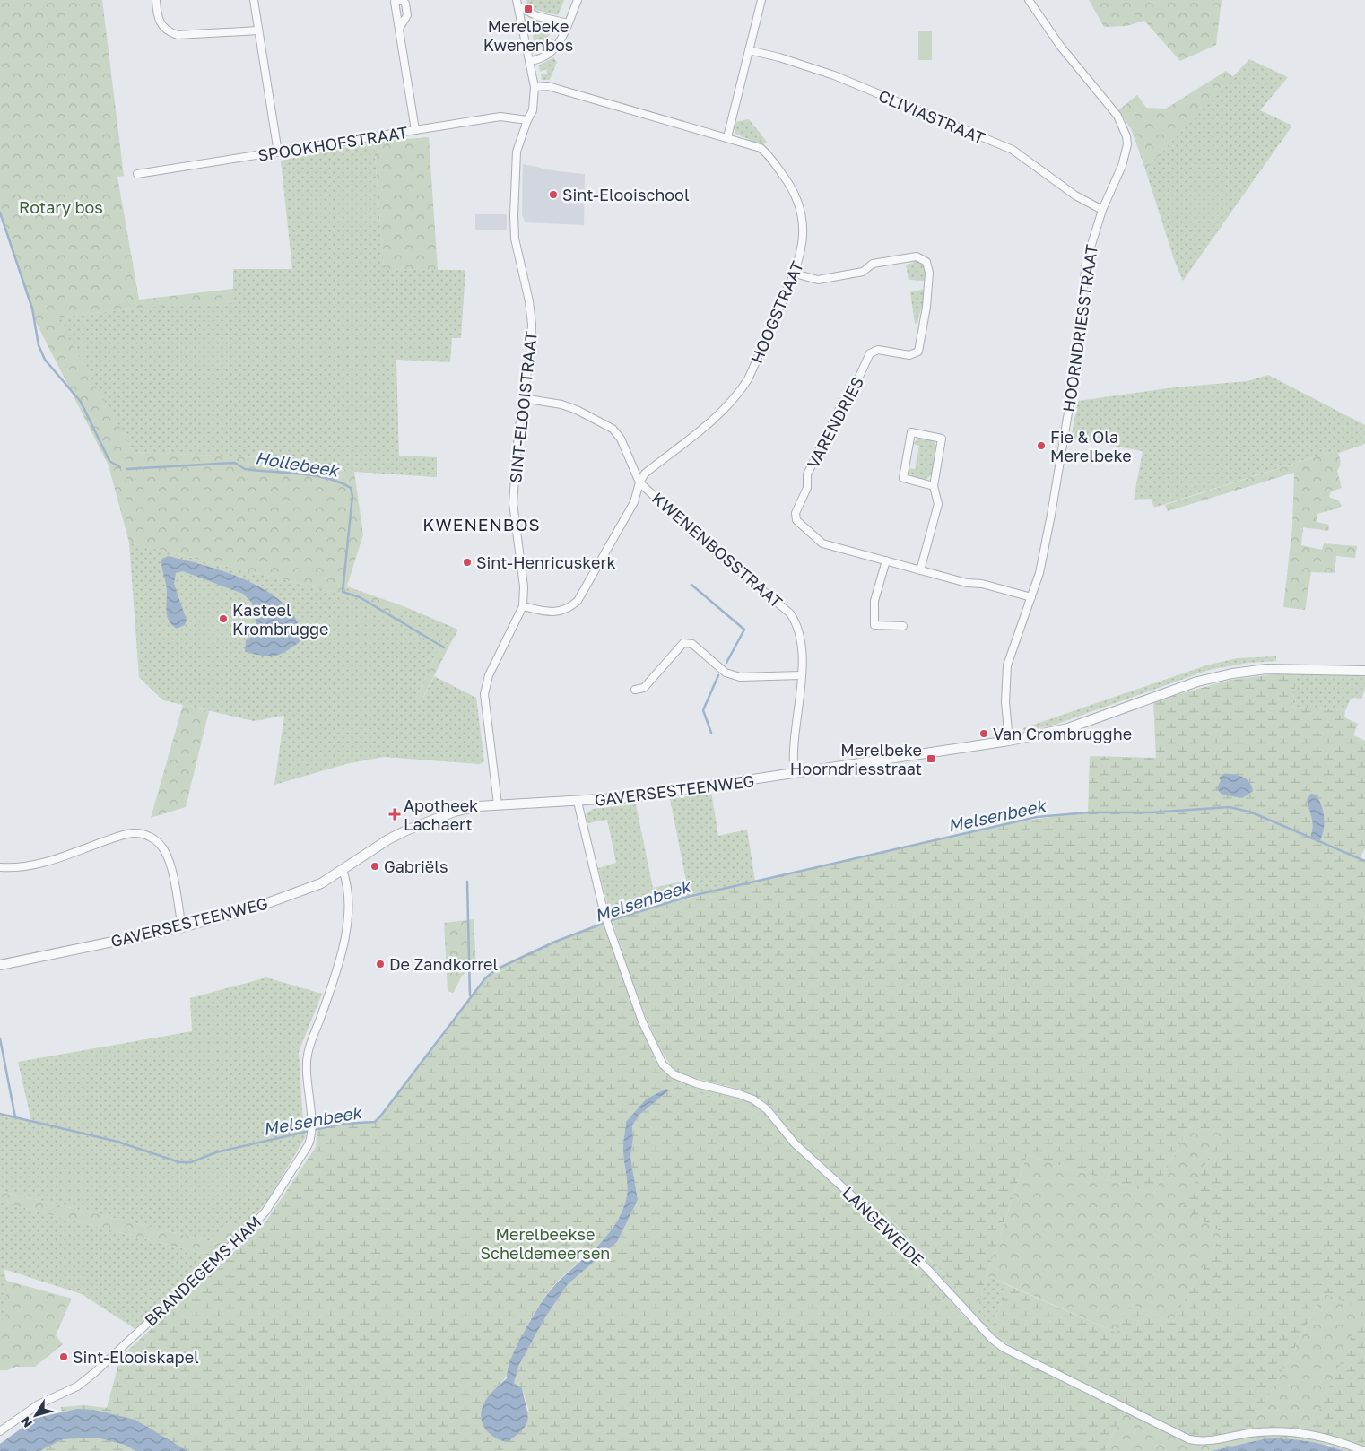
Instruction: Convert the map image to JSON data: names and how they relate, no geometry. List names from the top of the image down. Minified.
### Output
{"streets":{"street":["CLIVIASTRAAT","SPOOKHOFSTRAAT","HOOGSTRAAT","HOORNDRIESSTRAAT","SINT-ELOOISTRAAT","VARENDRIES","KWENENBOSSTRAAT","GAVERSESTEENWEG","LANGEWEIDE","BRANDEGEMS HAM"]},"crossings":[["CLIVIASTRAAT","HOORNDRIESSTRAAT"],["SPOOKHOFSTRAAT","SINT-ELOOISTRAAT"],["HOOGSTRAAT","SINT-ELOOISTRAAT"],["HOOGSTRAAT","VARENDRIES"],["HOOGSTRAAT","KWENENBOSSTRAAT"],["HOORNDRIESSTRAAT","VARENDRIES"],["HOORNDRIESSTRAAT","GAVERSESTEENWEG"],["SINT-ELOOISTRAAT","KWENENBOSSTRAAT"],["SINT-ELOOISTRAAT","GAVERSESTEENWEG"],["KWENENBOSSTRAAT","GAVERSESTEENWEG"],["GAVERSESTEENWEG","LANGEWEIDE"],["GAVERSESTEENWEG","BRANDEGEMS HAM"]],"districts":["KWENENBOS"],"water":["Hollebeek","Melsenbeek"],"parks":["Rotary bos","Merelbeekse Scheldemeersen"],"places":{"transit":["Merelbeke Kwenenbos","Merelbeke Hoorndriesstraat"],"other":["Sint-Elooischool","Fie & Ola Merelbeke","Sint-Henricuskerk","Kasteel Krombrugge","Van Crombrugghe","Gabriëls","De Zandkorrel","Sint-Elooiskapel"],"health":["Apotheek Lachaert"]},"north":"bottom left"}
